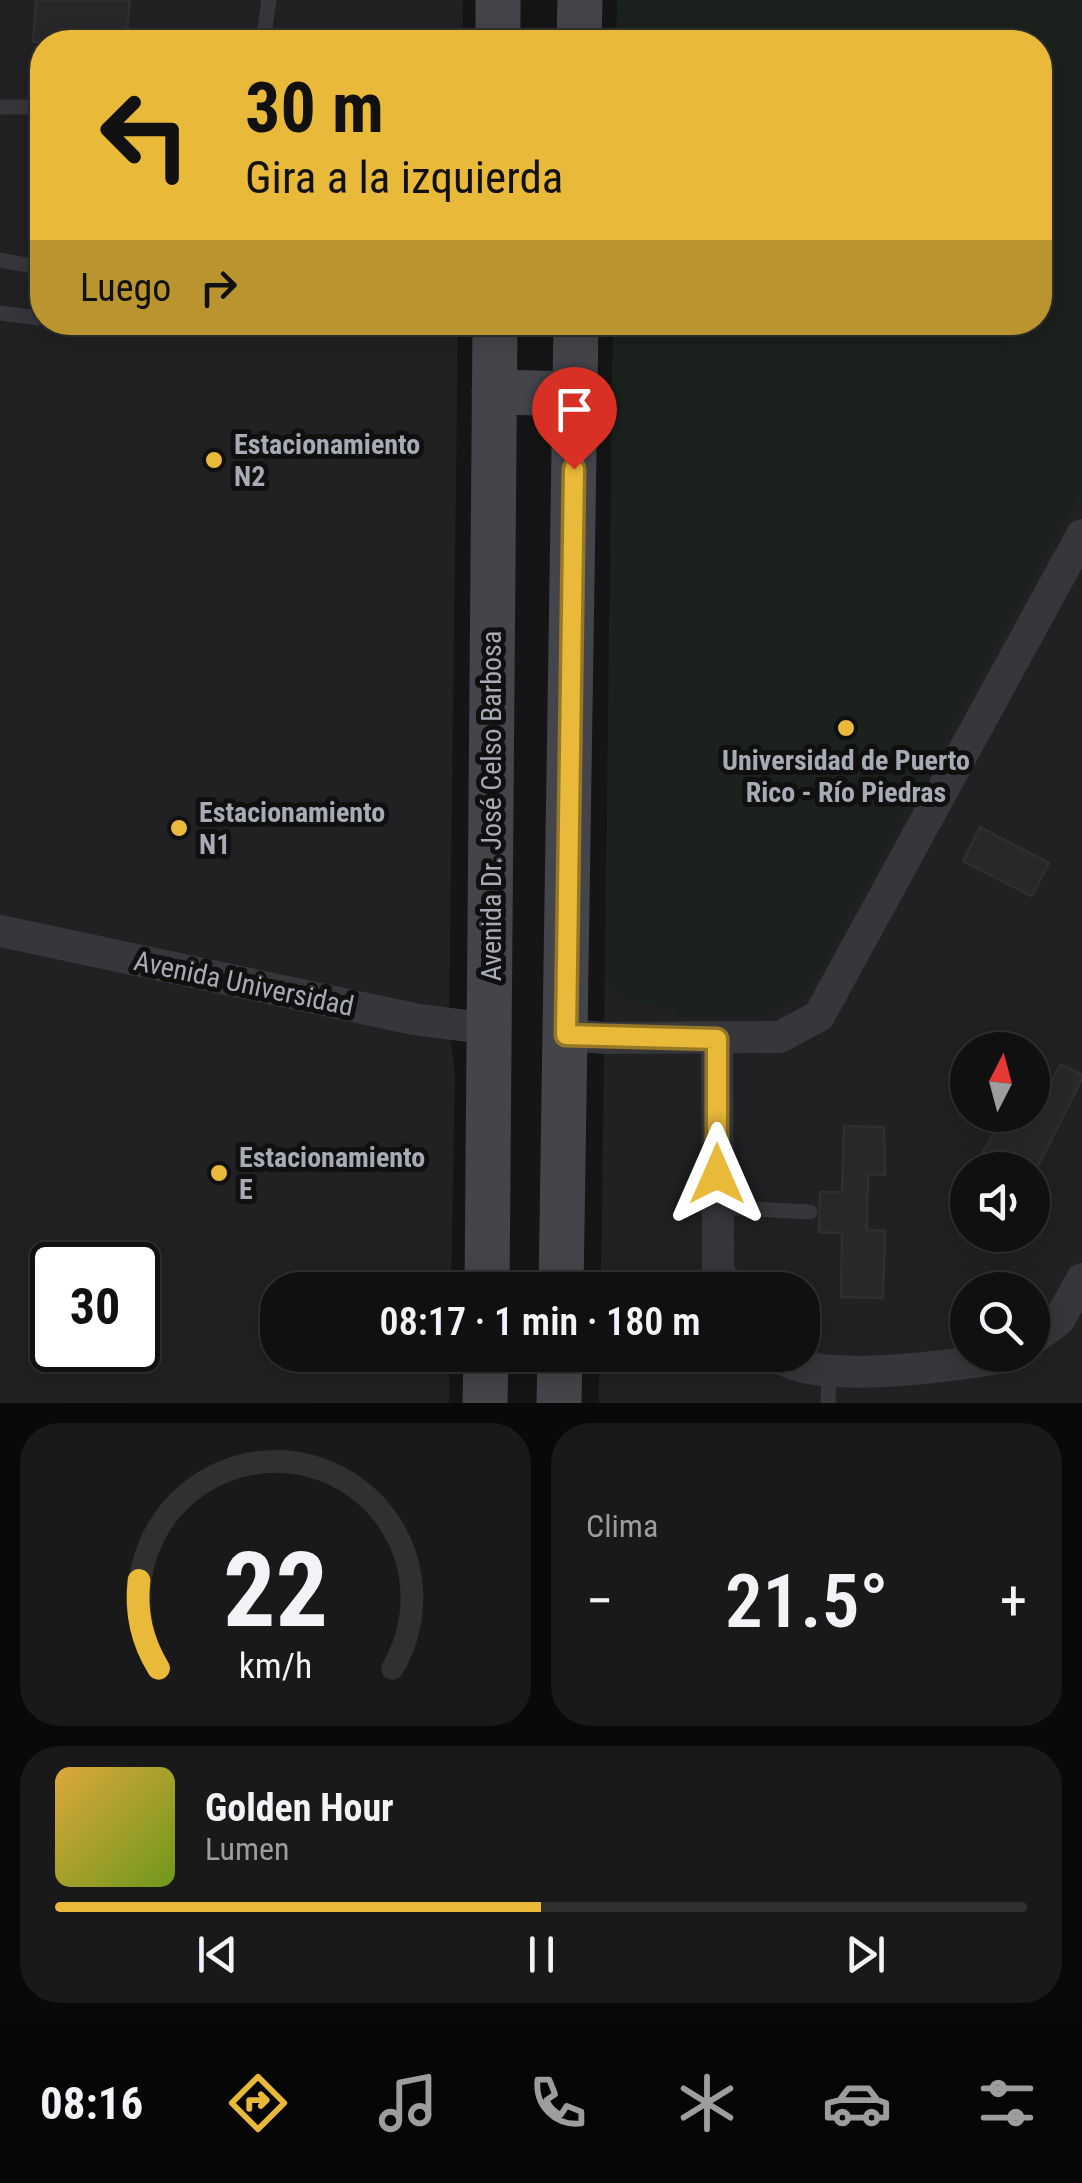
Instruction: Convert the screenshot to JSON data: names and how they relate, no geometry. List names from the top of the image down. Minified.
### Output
{"streets":{"main road":["Avenida Dr. José Celso Barbosa"],"street":["Avenida Universidad"]},"crossings":[["Avenida Dr. José Celso Barbosa","Avenida Universidad"]],"places":["Estacionamiento N2","Universidad de Puerto Rico - Río Piedras","Estacionamiento N1","Estacionamiento E"],"north":"top","page":{"turn":["30 m","Gira a la izquierda"],"then":"Luego","limit":"30","trip":"08:17 · 1 min · 180 m","tile":"Clima","heat":["−","21.5°","+"],"song":["Golden Hour","Lumen"],"tabs":"08:16","gauge":["22","km/h"]}}
